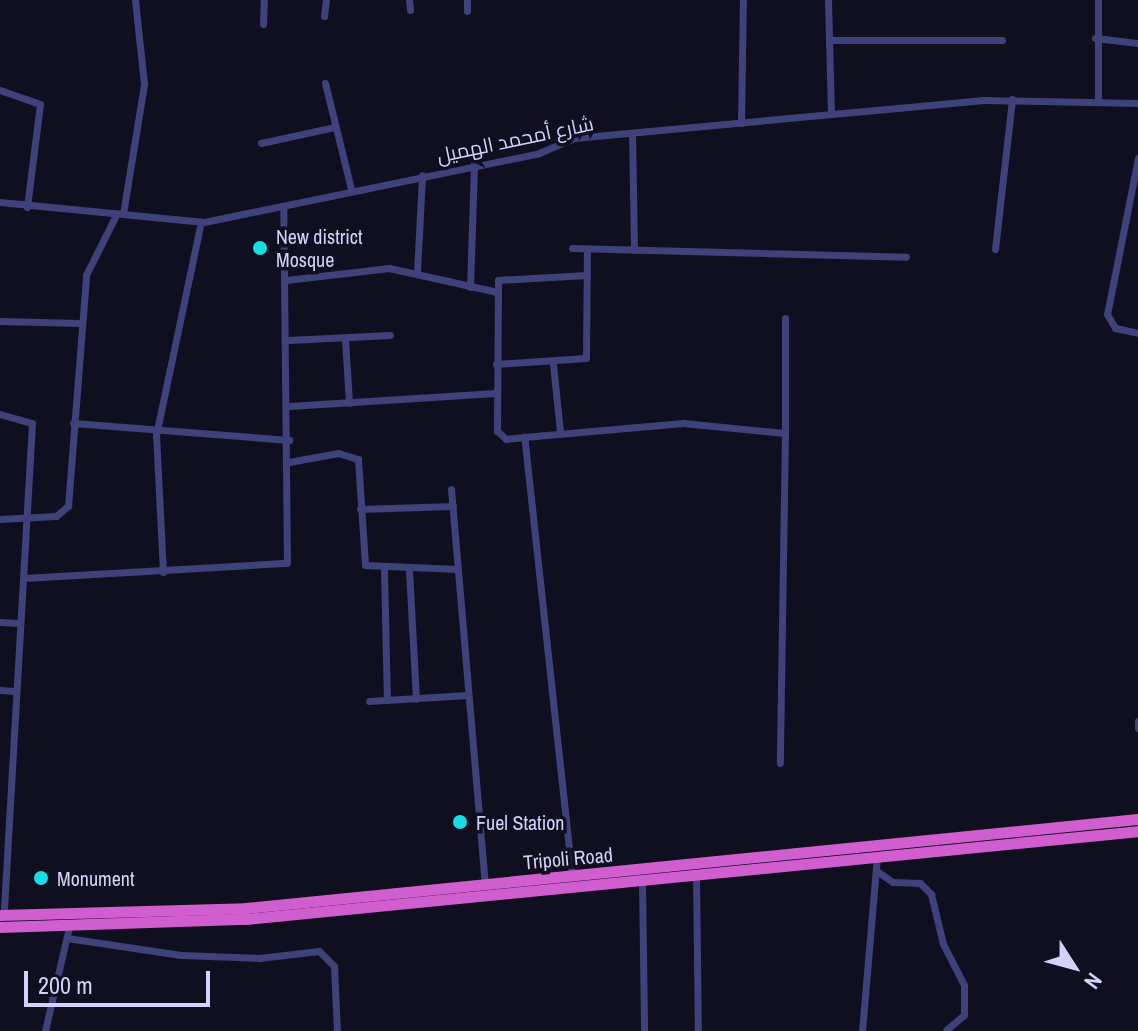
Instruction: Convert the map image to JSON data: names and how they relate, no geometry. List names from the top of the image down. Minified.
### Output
{"streets":{"highway":["Tripoli Road"],"street":["شارع أمحمد الهميل"]},"places":["New district Mosque","Fuel Station","Monument"],"scale_bar":"200 m","north":"bottom right"}
